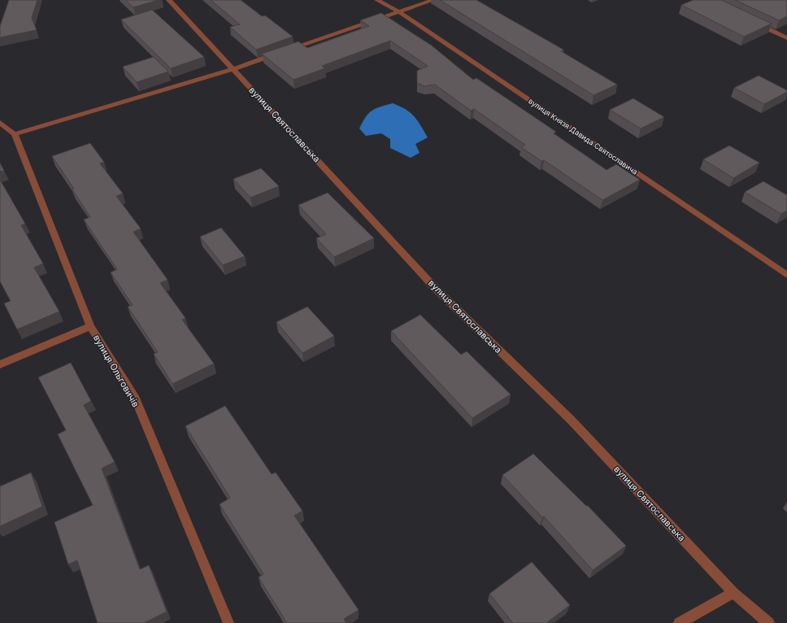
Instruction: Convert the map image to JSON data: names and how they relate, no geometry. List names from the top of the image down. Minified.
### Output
{"streets":{"street":["вулиця Святославська","вулиця Князя Давида Святославича","вулиця Ольговичів"]}}
